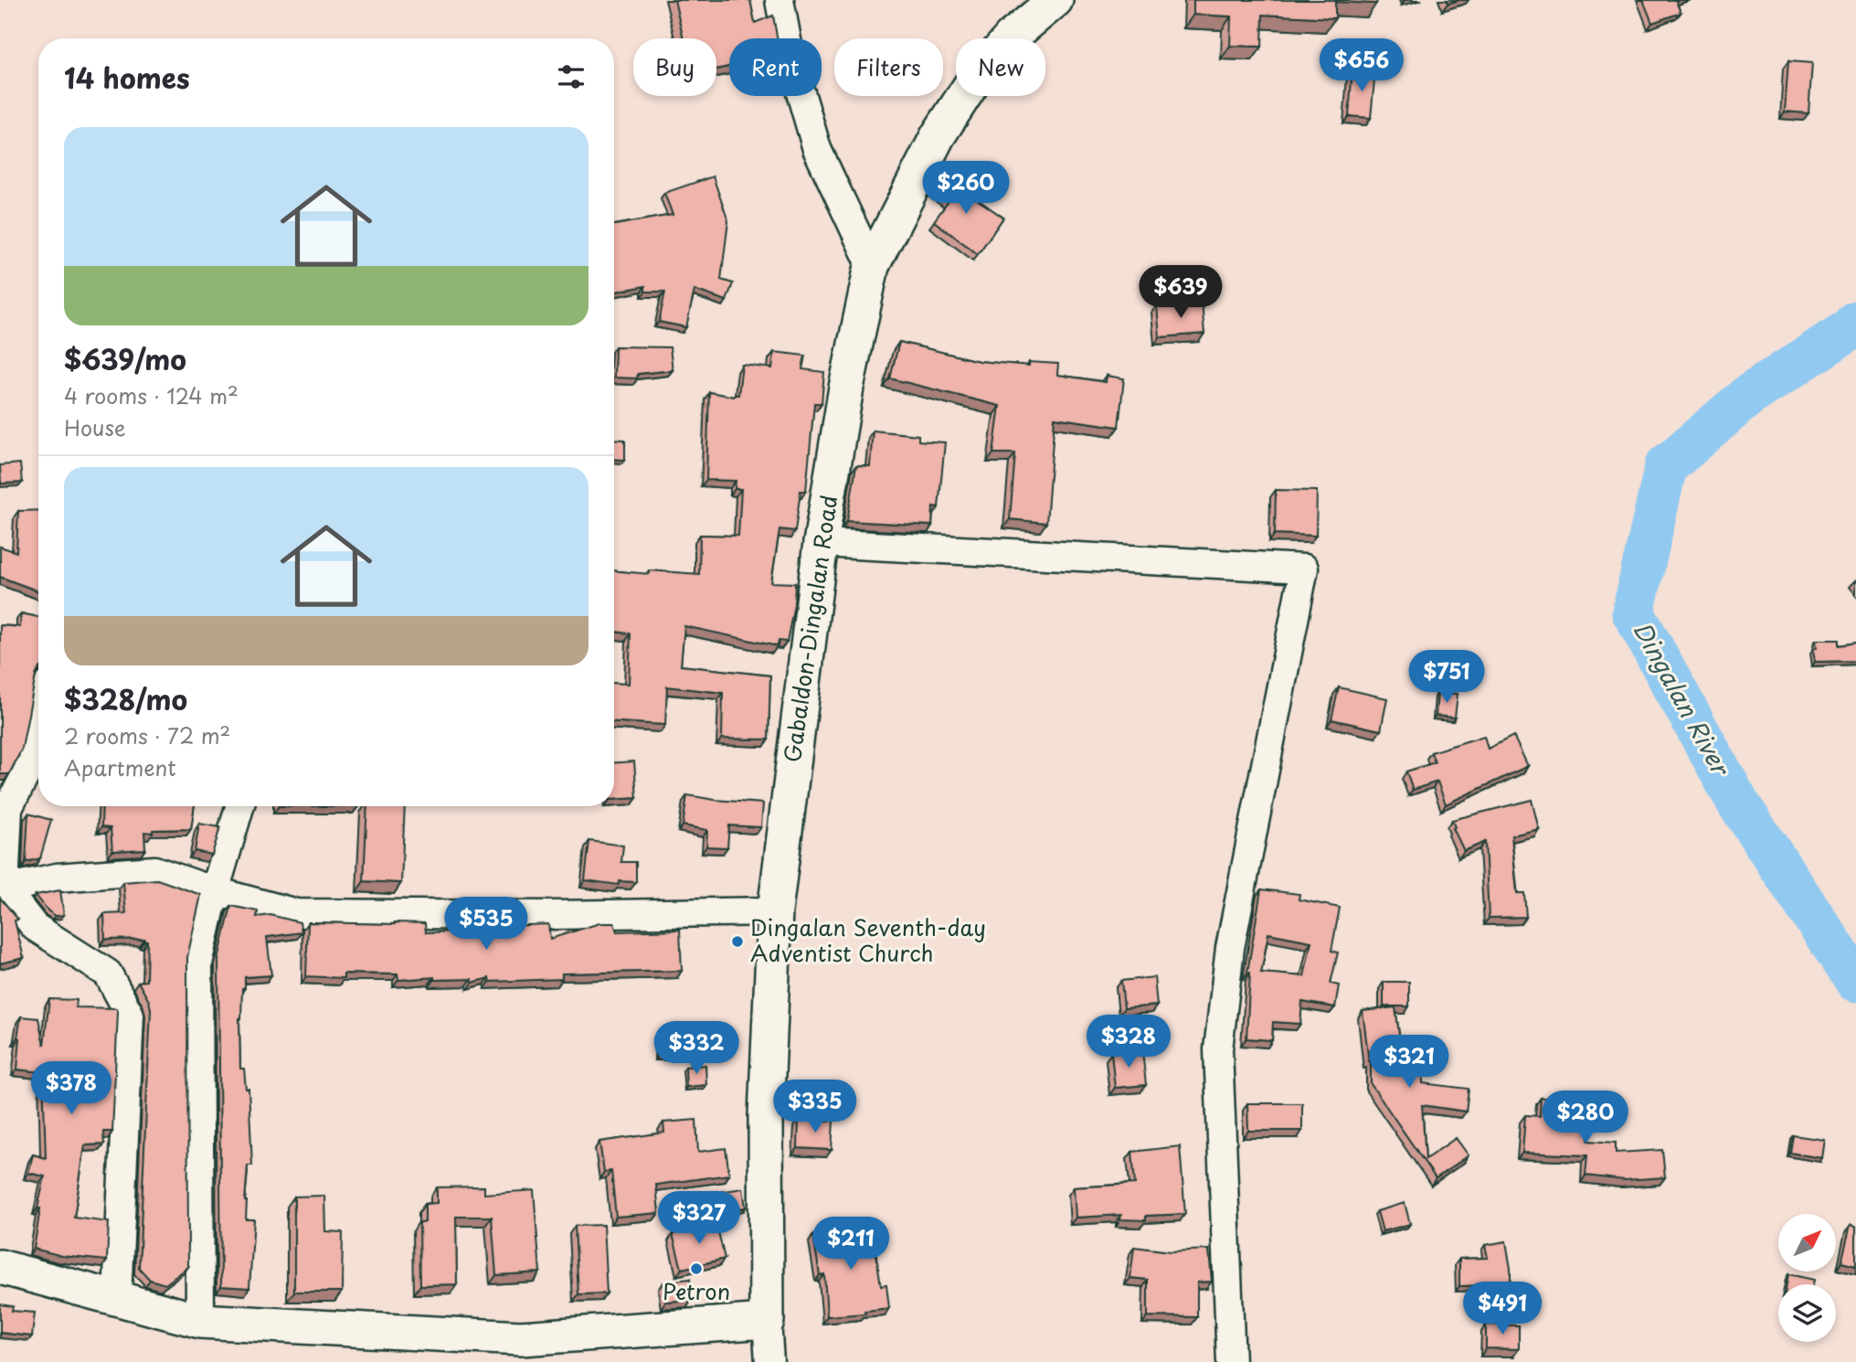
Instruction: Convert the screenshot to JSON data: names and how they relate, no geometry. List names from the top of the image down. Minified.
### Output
{"streets":{"main road":["Gabaldon-Dingalan Road"]},"water":["Dingalan River"],"places":["Dingalan Seventh-day Adventist Church","Petron"],"north":"top right","page":{"price":["$656","$260","$639","$751","$535","$328","$332","$321","$378","$335","$280","$327","$211","$491"],"chip":["Buy","Rent","Filters","New"],"heading":"14 homes","list":[{"name":"$639/mo","note":"4 rooms · 124 m² · House"},{"name":"$328/mo","note":"2 rooms · 72 m² · Apartment"}]}}
